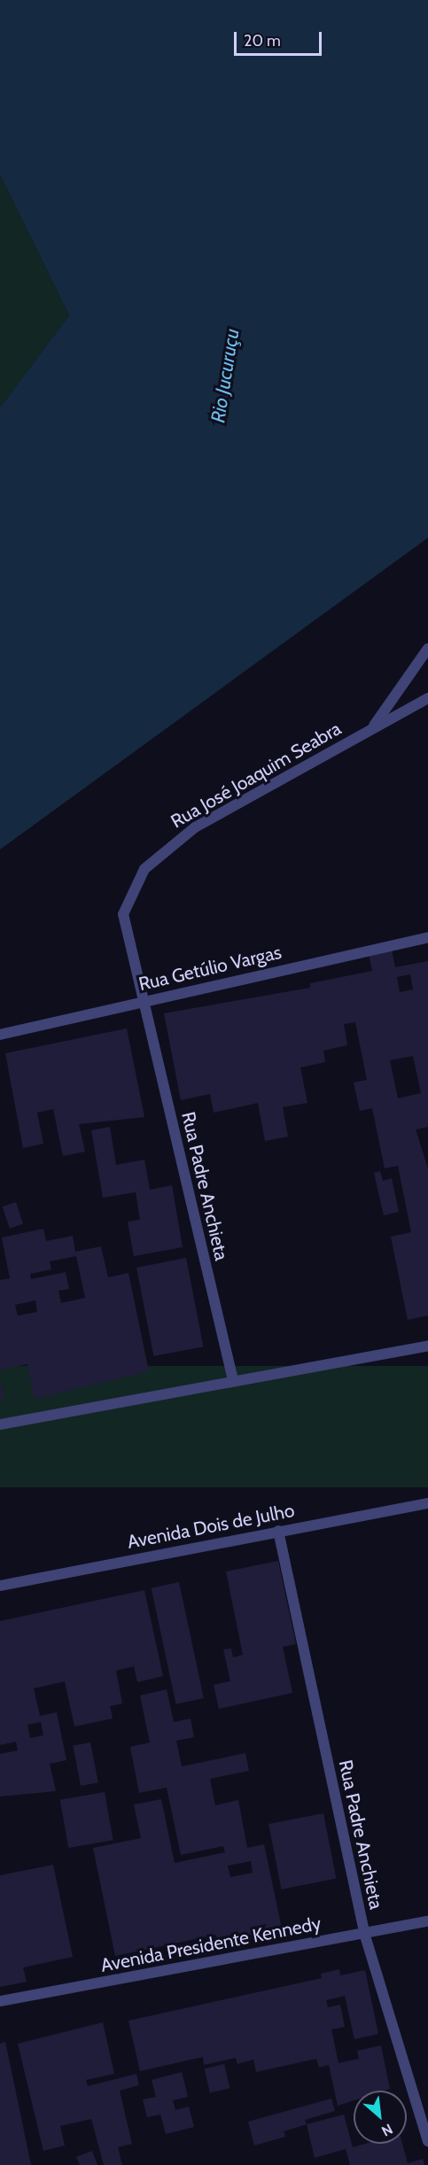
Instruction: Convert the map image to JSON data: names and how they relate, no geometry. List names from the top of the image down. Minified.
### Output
{"streets":{"street":["Rua José Joaquim Seabra","Rua Getúlio Vargas","Rua Padre Anchieta","Avenida Dois de Julho","Avenida Presidente Kennedy"]},"crossings":[["Rua José Joaquim Seabra","Rua Getúlio Vargas"],["Rua José Joaquim Seabra","Rua Padre Anchieta"],["Rua Getúlio Vargas","Rua Padre Anchieta"],["Rua Padre Anchieta","Avenida Dois de Julho"],["Rua Padre Anchieta","Avenida Presidente Kennedy"]],"water":["Rio Jucuruçu"],"scale_bar":"20 m","north":"bottom right"}
